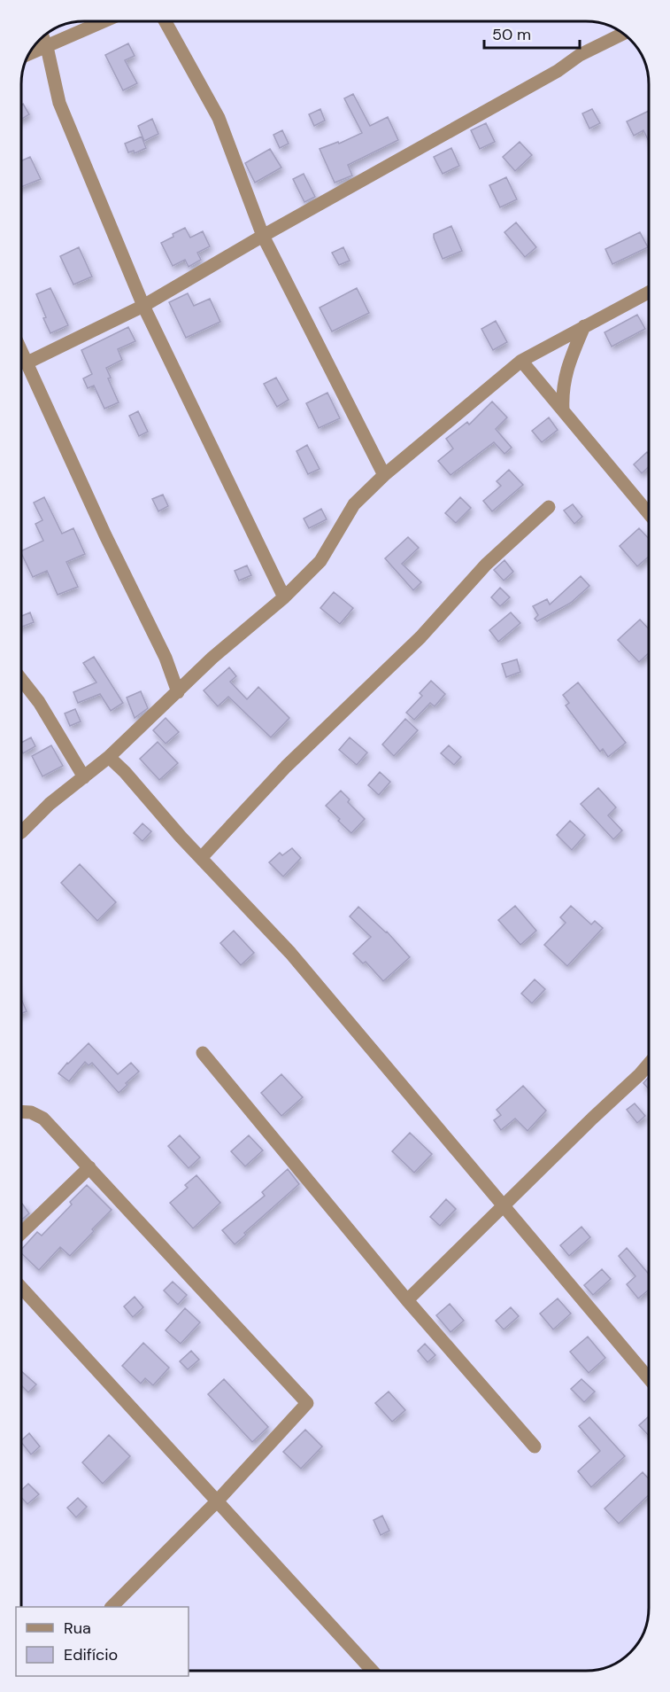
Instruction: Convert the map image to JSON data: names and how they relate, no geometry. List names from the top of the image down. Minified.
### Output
{"legend":["Rua","Edifício"],"scale_bar":"50 m"}
